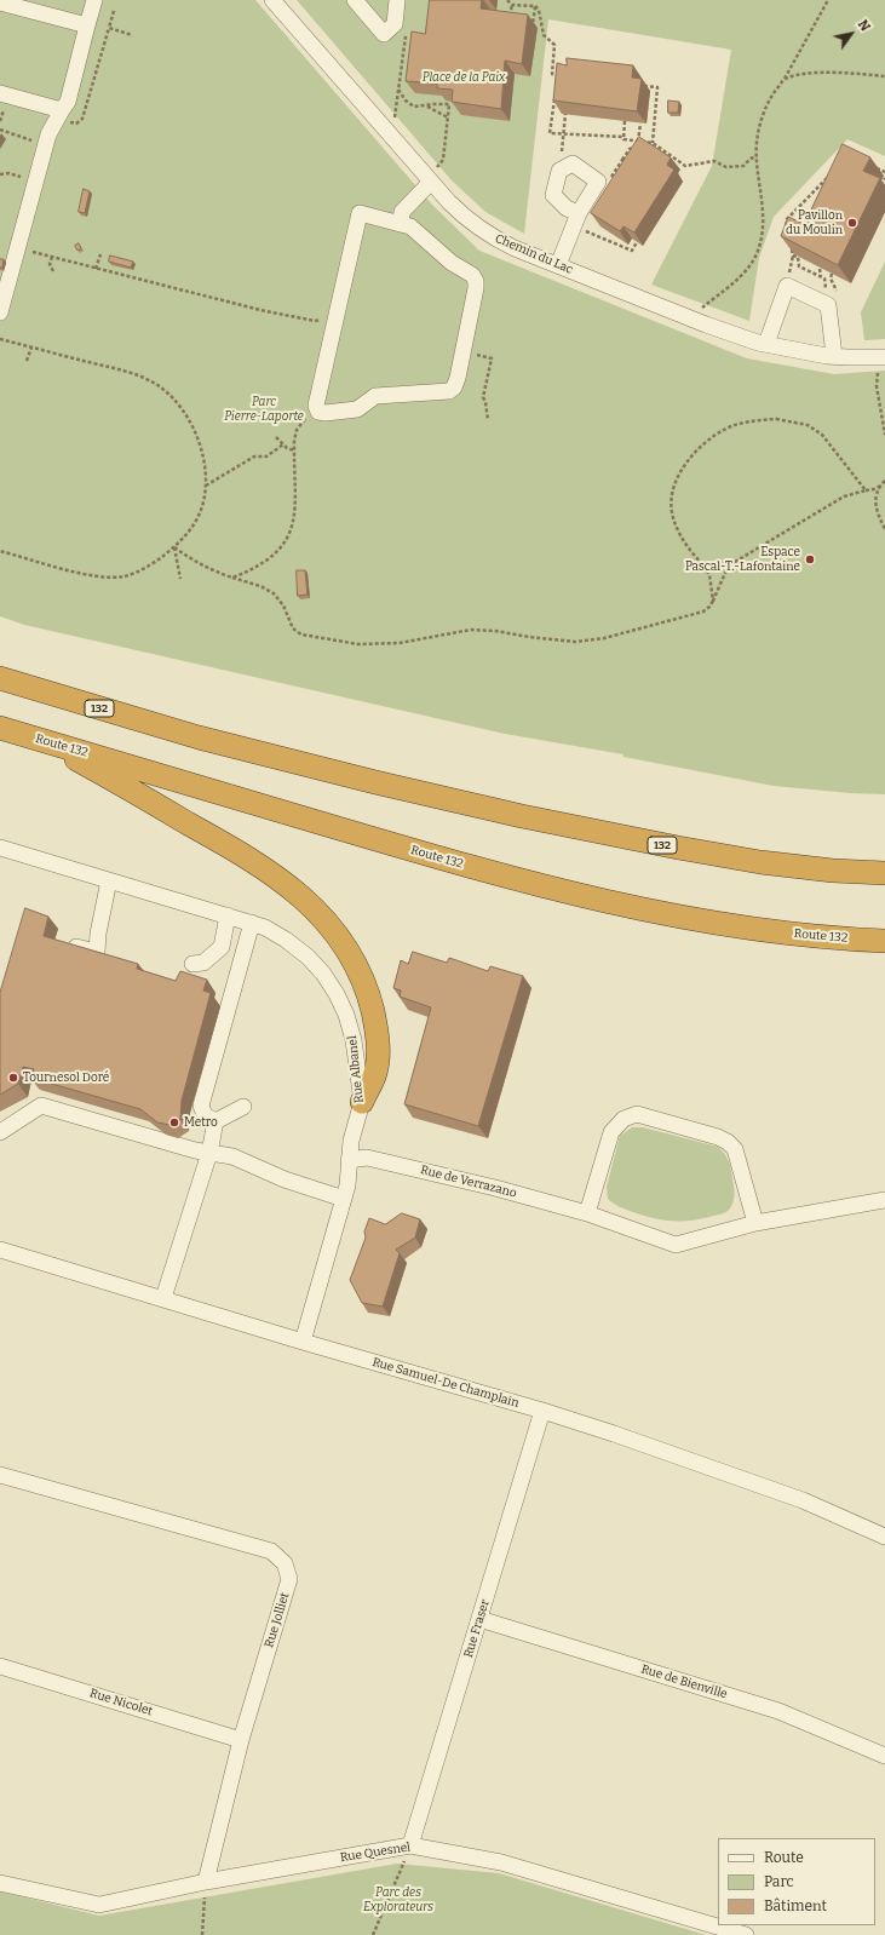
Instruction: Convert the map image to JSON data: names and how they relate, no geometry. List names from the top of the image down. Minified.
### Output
{"streets":{"highway":["132","Route 132"],"street":["Chemin du Lac","Rue Albanel","Rue de Verrazano","Rue Samuel-De Champlain","Rue Jolliet","Rue Fraser","Rue de Bienville","Rue Nicolet","Rue Quesnel"]},"crossings":[["Rue Albanel","Rue de Verrazano"],["Rue Albanel","Rue Samuel-De Champlain"],["Rue Samuel-De Champlain","Rue Fraser"],["Rue Jolliet","Rue Nicolet"],["Rue Jolliet","Rue Quesnel"],["Rue Fraser","Rue de Bienville"],["Rue Fraser","Rue Quesnel"]],"parks":["Place de la Paix","Parc Pierre-Laporte","Parc des Explorateurs"],"places":["Pavillon du Moulin","Espace Pascal-T.-Lafontaine","Tournesol Doré","Metro"],"legend":["Route","Parc","Bâtiment"],"north":"top right"}
